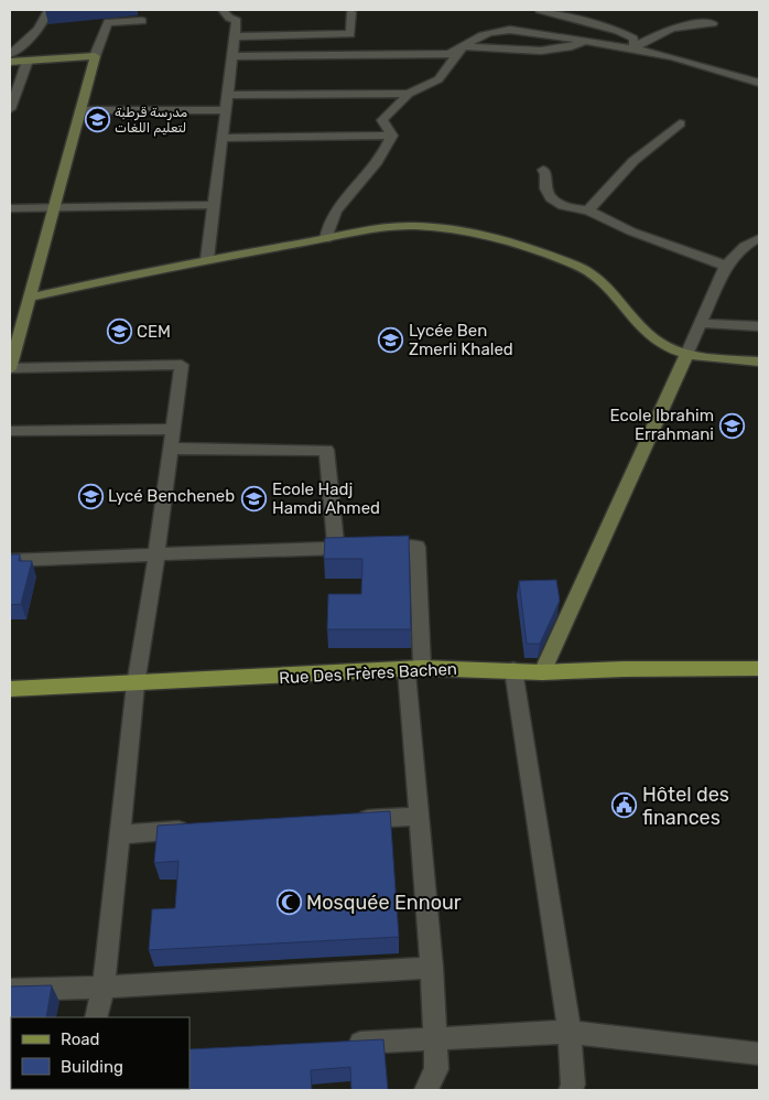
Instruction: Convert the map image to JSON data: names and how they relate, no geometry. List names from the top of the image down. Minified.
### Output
{"streets":{"main road":["Rue Des Frères Bachen"]},"places":{"school or university":["مدرسة قرطبة لتعليم اللغات","CEM","Lycée Ben Zmerli Khaled","Ecole Ibrahim Errahmani","Lycé Bencheneb","Ecole Hadj Hamdi Ahmed"],"public building":["Hôtel des finances"],"mosque":["Mosquée Ennour"]},"legend":["Road","Building"]}
